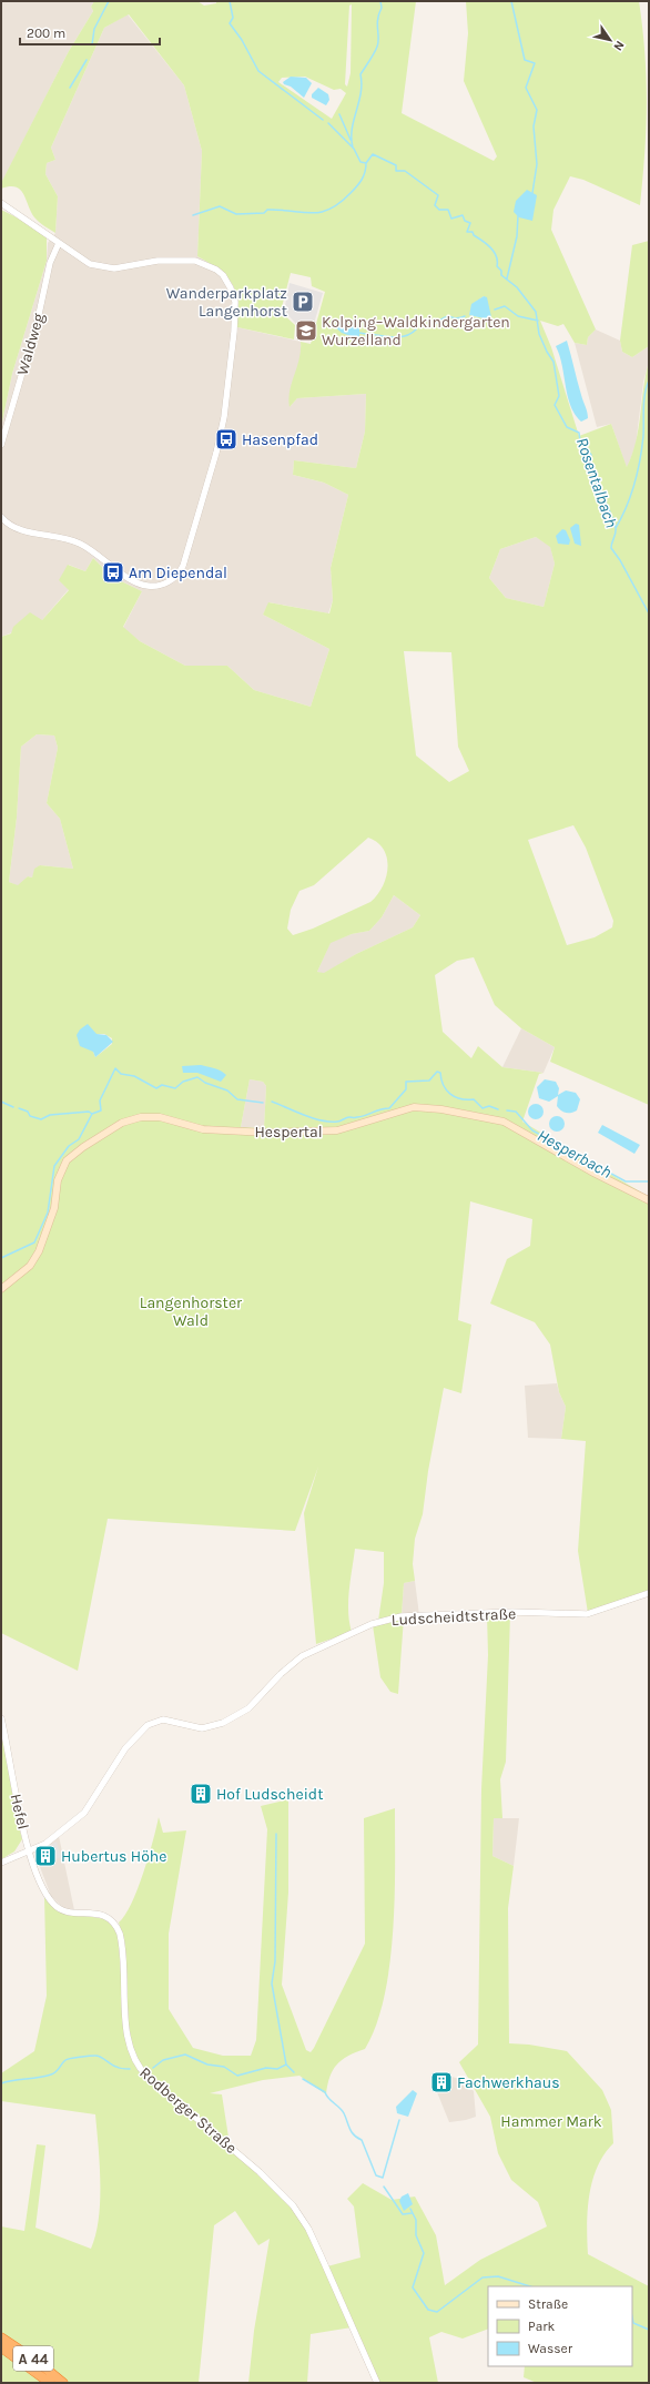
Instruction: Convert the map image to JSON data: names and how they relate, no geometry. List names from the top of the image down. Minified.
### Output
{"streets":{"highway":["A 44"],"main road":["Hespertal"],"street":["Waldweg","Ludscheidtstraße","Hefel","Rodberger Straße"]},"crossings":[["Ludscheidtstraße","Hefel"],["Ludscheidtstraße","Rodberger Straße"],["Hefel","Rodberger Straße"]],"water":["Rosentalbach","Hesperbach"],"parks":["Langenhorster Wald","Hammer Mark"],"places":{"parking":["Wanderparkplatz Langenhorst"],"school or university":["Kolping–Waldkindergarten Wurzelland"],"bus stop":["Hasenpfad","Am Diependal"],"building":["Hof Ludscheidt","Hubertus Höhe","Fachwerkhaus"]},"legend":["Straße","Park","Wasser"],"scale_bar":"200 m","north":"bottom right"}
